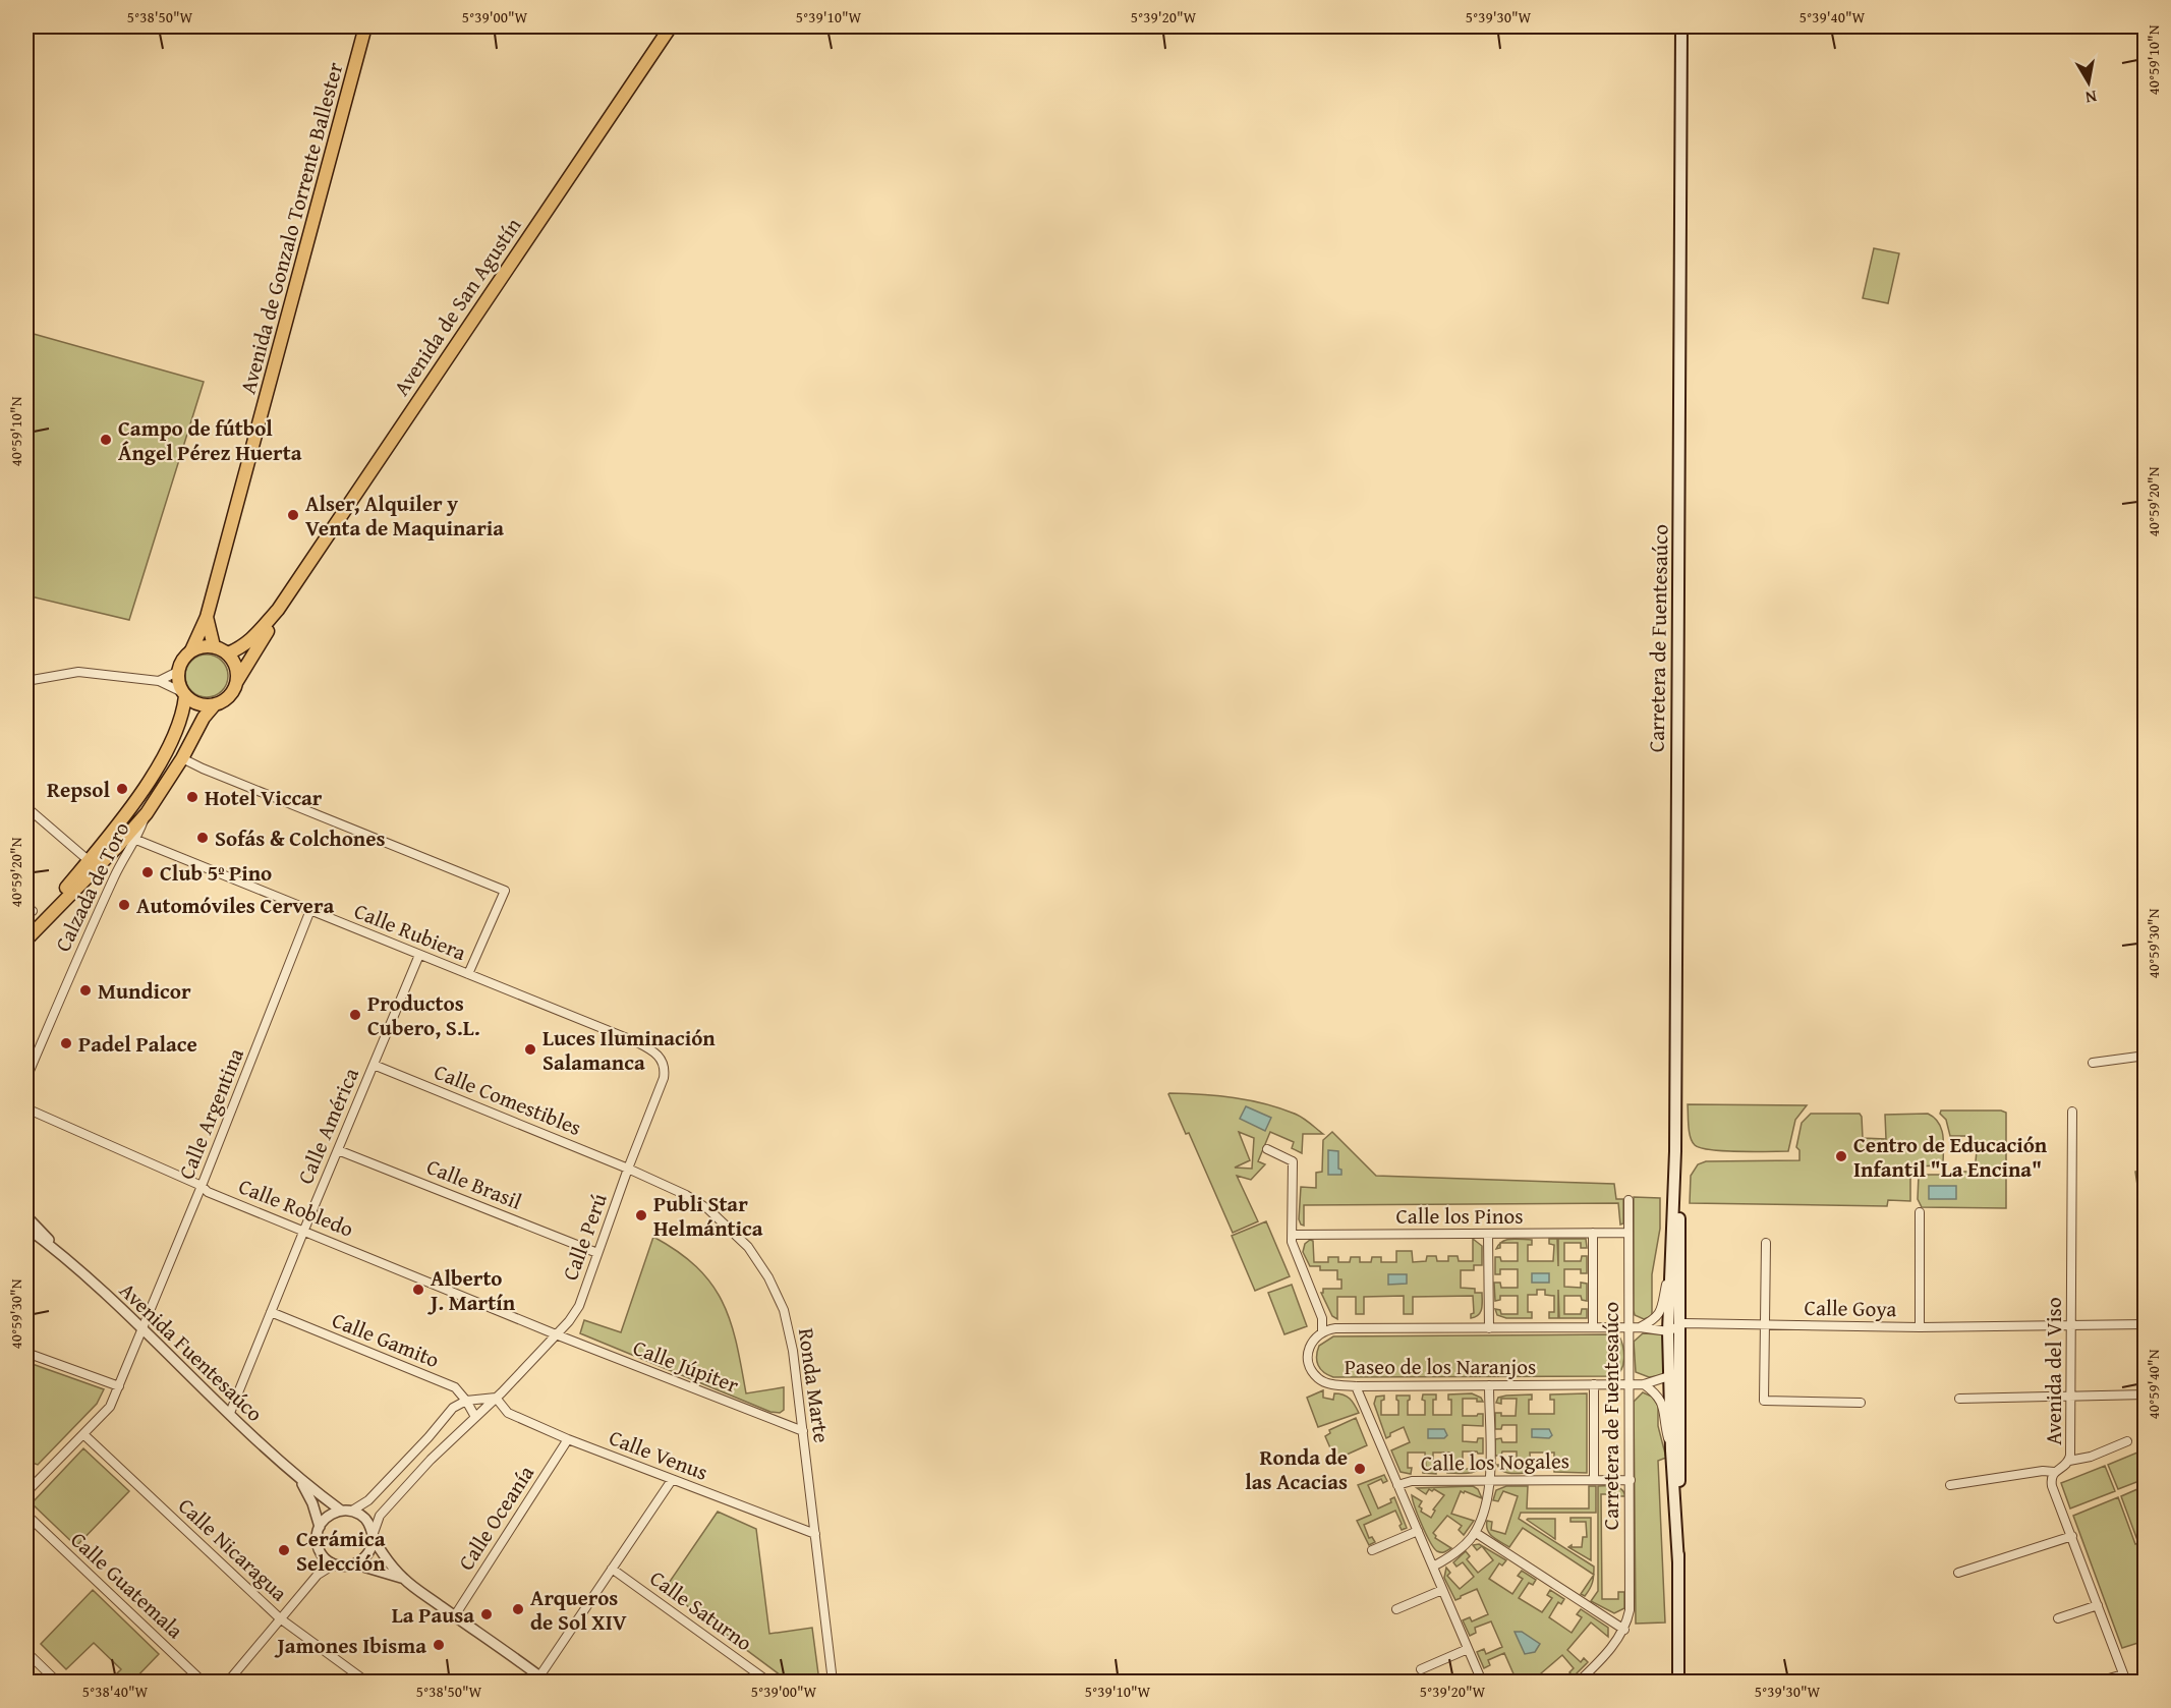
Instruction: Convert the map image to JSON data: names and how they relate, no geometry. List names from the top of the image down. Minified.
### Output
{"streets":{"main road":["Avenida de Gonzalo Torrente Ballester","Avenida de San Agustín","Carretera de Fuentesaúco"],"street":["Calzada de Toro","Calle Rubiera","Calle Comestibles","Calle Argentina","Calle América","Calle Brasil","Calle Robledo","Calle los Pinos","Calle Perú","Calle Goya","Calle Gamito","Avenida Fuentesaúco","Calle Júpiter","Paseo de los Naranjos","Avenida del Viso","Ronda Marte","Calle Venus","Calle los Nogales","Calle Oceanía","Calle Nicaragua","Calle Guatemala","Calle Saturno"]},"crossings":[["Avenida de Gonzalo Torrente Ballester","Avenida de San Agustín"],["Carretera de Fuentesaúco","Calle los Pinos"],["Carretera de Fuentesaúco","Calle Goya"],["Carretera de Fuentesaúco","Paseo de los Naranjos"],["Carretera de Fuentesaúco","Calle los Nogales"],["Calzada de Toro","Calle Rubiera"],["Calle Rubiera","Calle Argentina"],["Calle Rubiera","Calle América"],["Calle Rubiera","Calle Perú"],["Calle Comestibles","Calle América"],["Calle Comestibles","Calle Perú"],["Calle Comestibles","Ronda Marte"],["Calle Argentina","Calle Robledo"],["Calle Argentina","Avenida Fuentesaúco"],["Calle Argentina","Calle Nicaragua"],["Calle América","Calle Brasil"],["Calle América","Calle Robledo"],["Calle América","Calle Gamito"],["Calle América","Avenida Fuentesaúco"],["Calle Brasil","Calle Perú"],["Calle Robledo","Calle Perú"],["Calle Robledo","Calle Júpiter"],["Calle Perú","Calle Gamito"],["Calle Perú","Avenida Fuentesaúco"],["Calle Perú","Calle Júpiter"],["Calle Perú","Ronda Marte"],["Calle Perú","Calle Venus"],["Calle Goya","Paseo de los Naranjos"],["Calle Júpiter","Ronda Marte"],["Ronda Marte","Calle Venus"],["Calle Venus","Calle Oceanía"]],"places":["Campo de fútbol Ángel Pérez Huerta","Alser, Alquiler y Venta de Maquinaria","Repsol","Hotel Viccar","Sofás & Colchones","Club 5º Pino","Automóviles Cervera","Mundicor","Productos Cubero, S.L.","Padel Palace","Luces Iluminación Salamanca","Centro de Educación Infantil \"La Encina\"","Publi Star Helmántica","Alberto J. Martín","Ronda de las Acacias","Cerámica Selección","Arqueros de Sol XIV","La Pausa","Jamones Ibisma"],"north":"bottom","coordinates":["5°38'50\"W","5°39'00\"W","5°39'10\"W","5°39'20\"W","5°39'30\"W","5°39'40\"W","40°59'10\"N","40°59'20\"N","40°59'30\"N","40°59'40\"N","5°38'40\"W"]}
